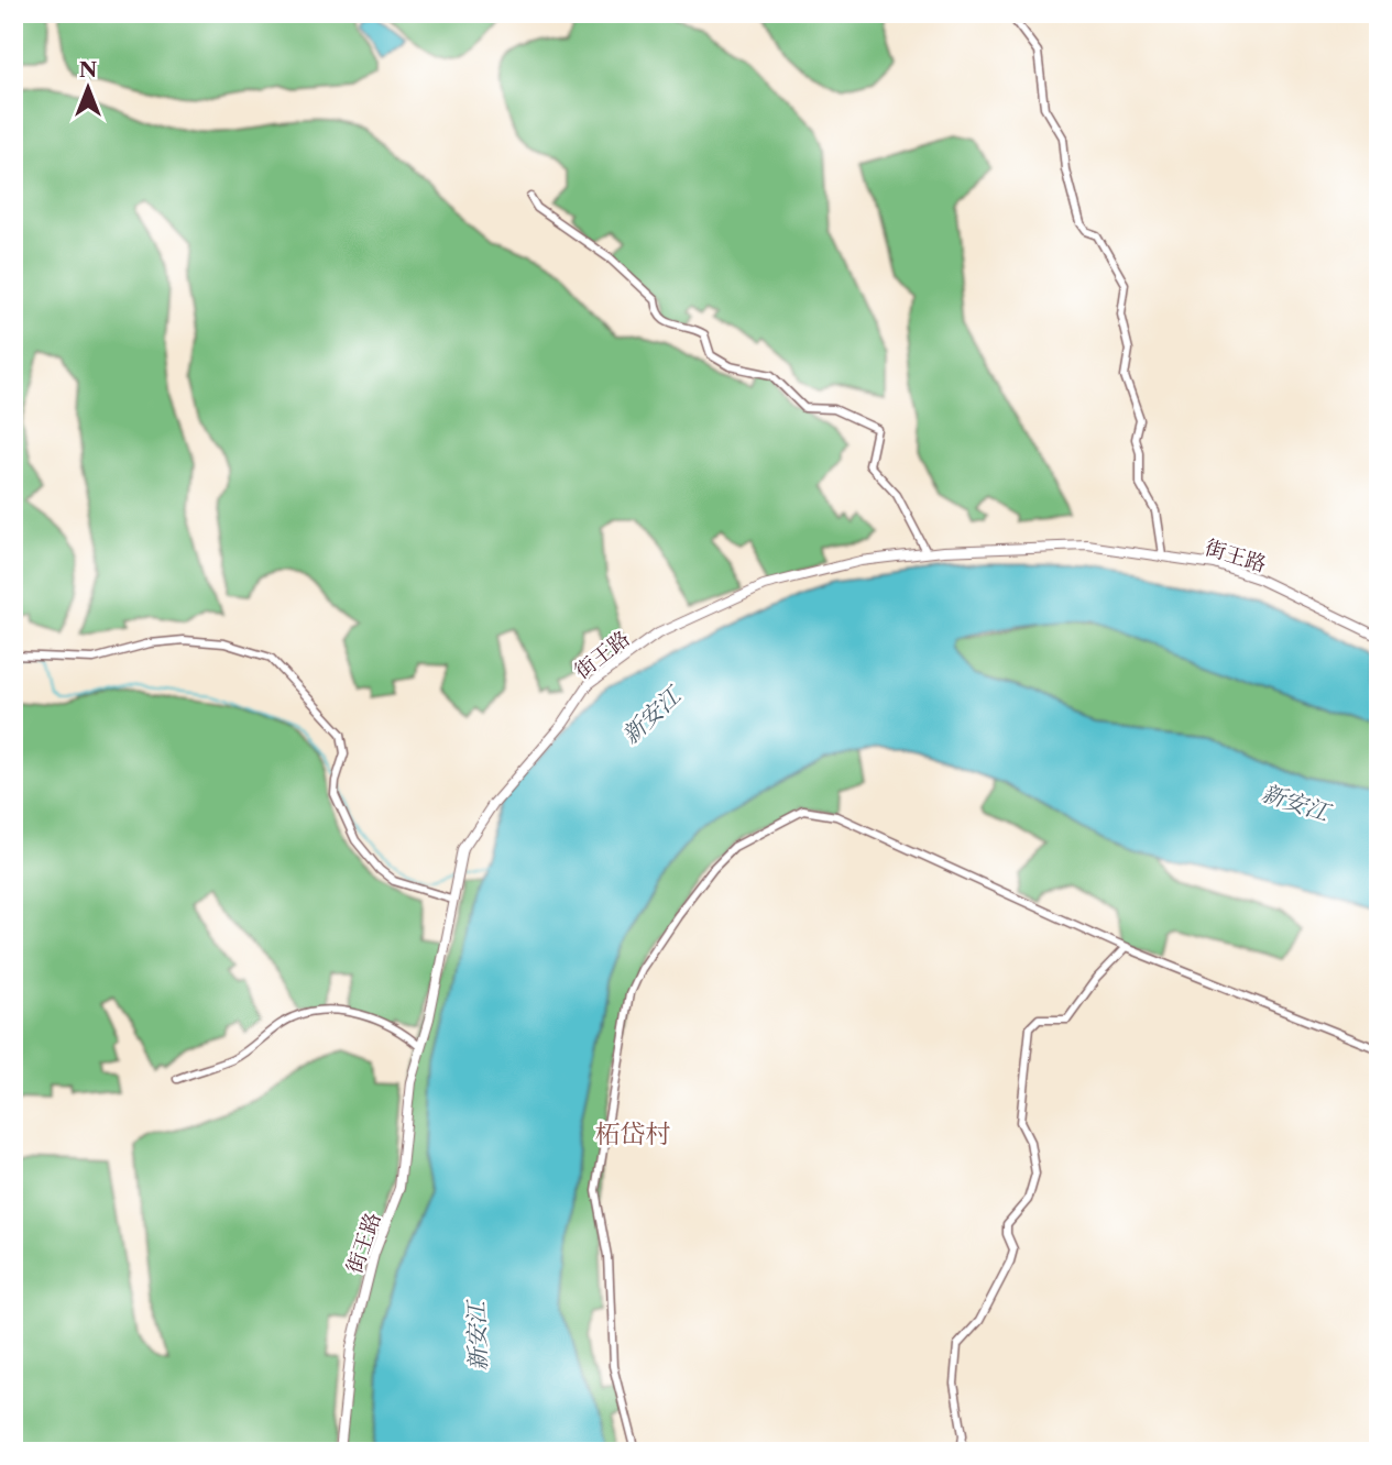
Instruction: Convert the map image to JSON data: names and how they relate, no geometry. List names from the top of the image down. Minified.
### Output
{"streets":{"main road":["街王路"]},"districts":["柘岱村"],"water":["新安江"],"north":"top"}
